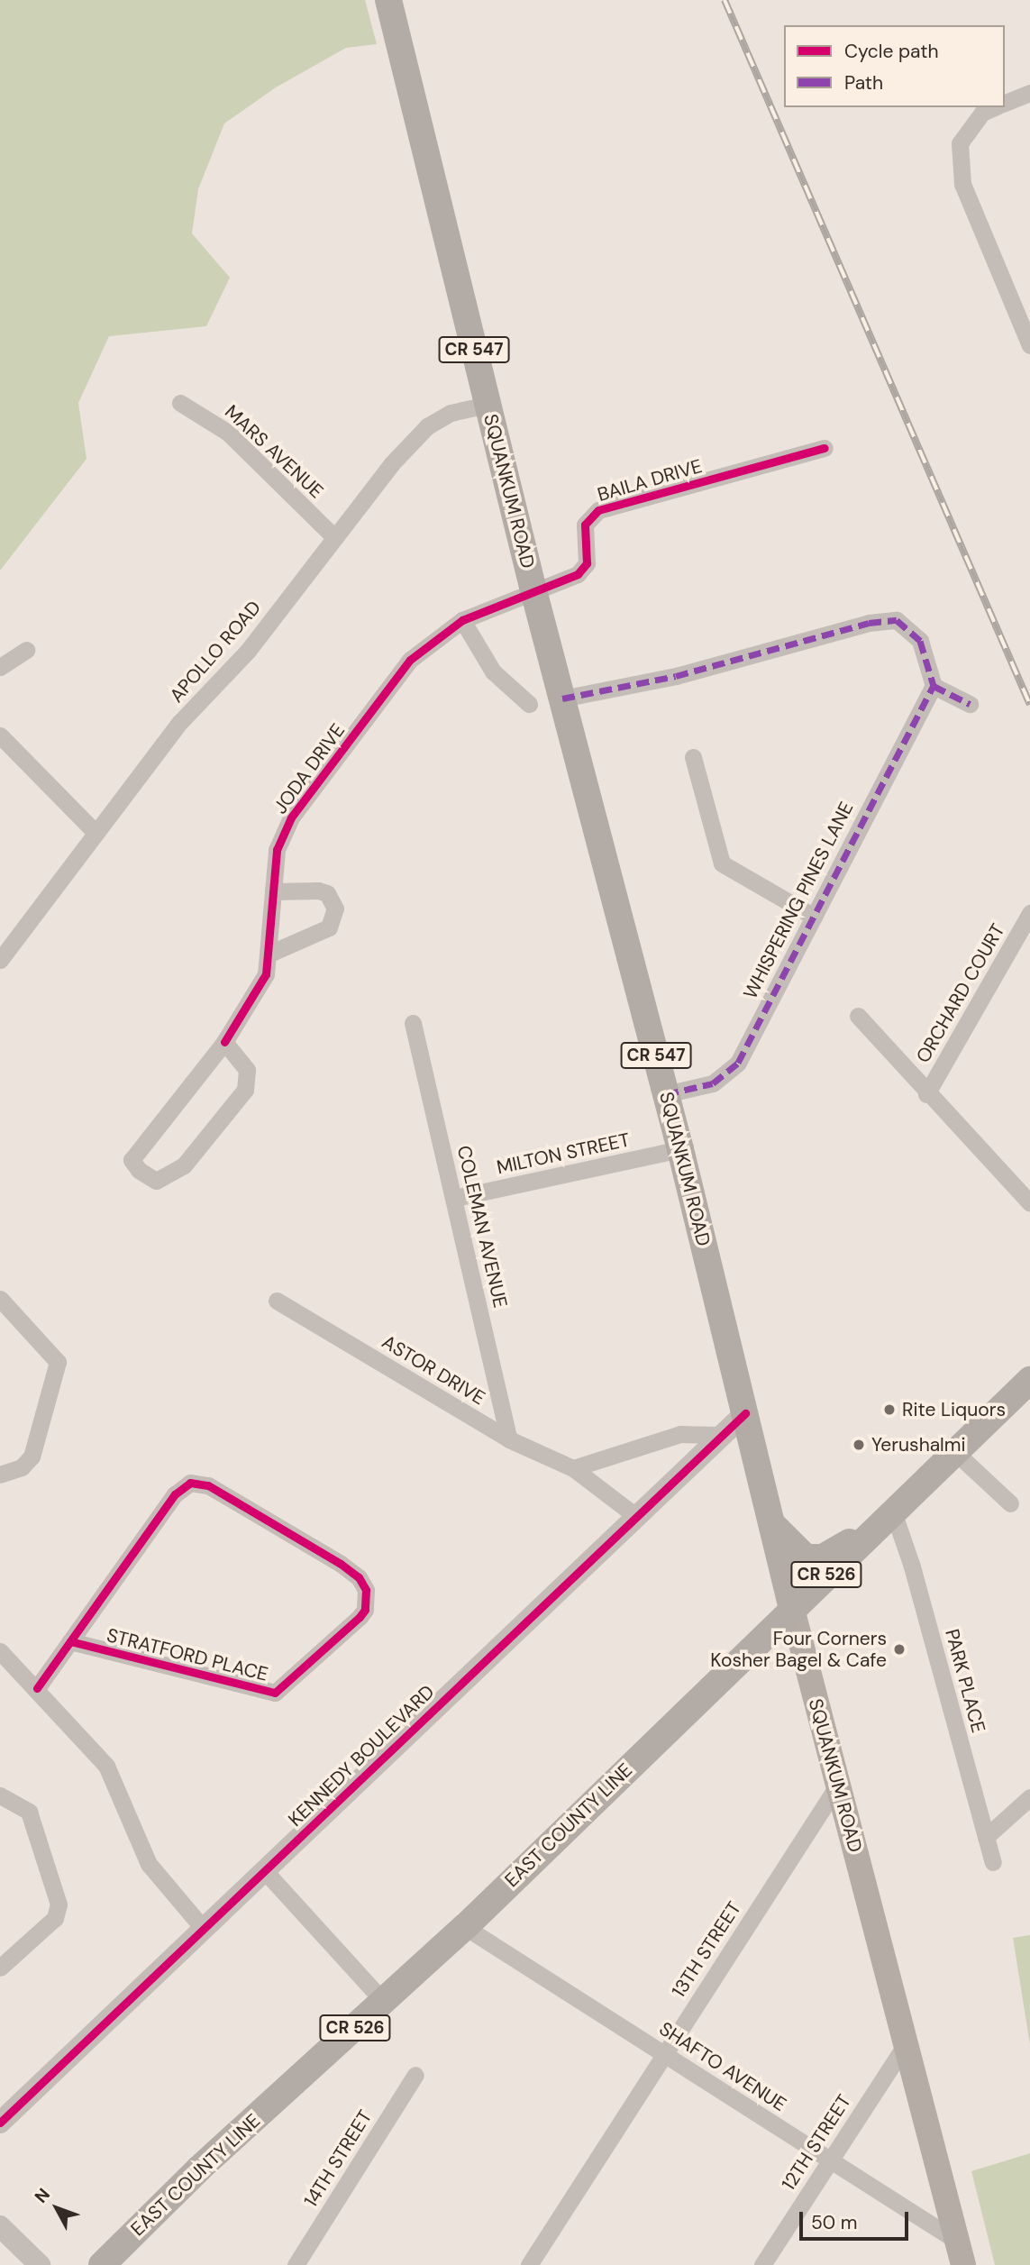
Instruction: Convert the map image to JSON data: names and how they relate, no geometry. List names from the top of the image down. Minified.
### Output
{"streets":{"main road":["CR 547","SQUANKUM ROAD","CR 526","EAST COUNTY LINE"],"street":["MARS AVENUE","BAILA DRIVE","APOLLO ROAD","JODA DRIVE","WHISPERING PINES LANE","ORCHARD COURT","MILTON STREET","COLEMAN AVENUE","ASTOR DRIVE","STRATFORD PLACE","PARK PLACE","KENNEDY BOULEVARD","13TH STREET","SHAFTO AVENUE","12TH STREET","14TH STREET"]},"crossings":[["MARS AVENUE","APOLLO ROAD"],["BAILA DRIVE","SQUANKUM ROAD"],["BAILA DRIVE","JODA DRIVE"],["SQUANKUM ROAD","APOLLO ROAD"],["SQUANKUM ROAD","JODA DRIVE"],["SQUANKUM ROAD","WHISPERING PINES LANE"],["SQUANKUM ROAD","MILTON STREET"],["SQUANKUM ROAD","KENNEDY BOULEVARD"],["SQUANKUM ROAD","EAST COUNTY LINE"],["SQUANKUM ROAD","13TH STREET"],["SQUANKUM ROAD","SHAFTO AVENUE"],["SQUANKUM ROAD","12TH STREET"],["MILTON STREET","COLEMAN AVENUE"],["COLEMAN AVENUE","ASTOR DRIVE"],["ASTOR DRIVE","KENNEDY BOULEVARD"],["PARK PLACE","EAST COUNTY LINE"],["EAST COUNTY LINE","SHAFTO AVENUE"],["13TH STREET","SHAFTO AVENUE"],["SHAFTO AVENUE","12TH STREET"]],"places":["Rite Liquors","Yerushalmi","Four Corners Kosher Bagel & Cafe"],"legend":["Cycle path","Path"],"scale_bar":"50 m","north":"top left"}
